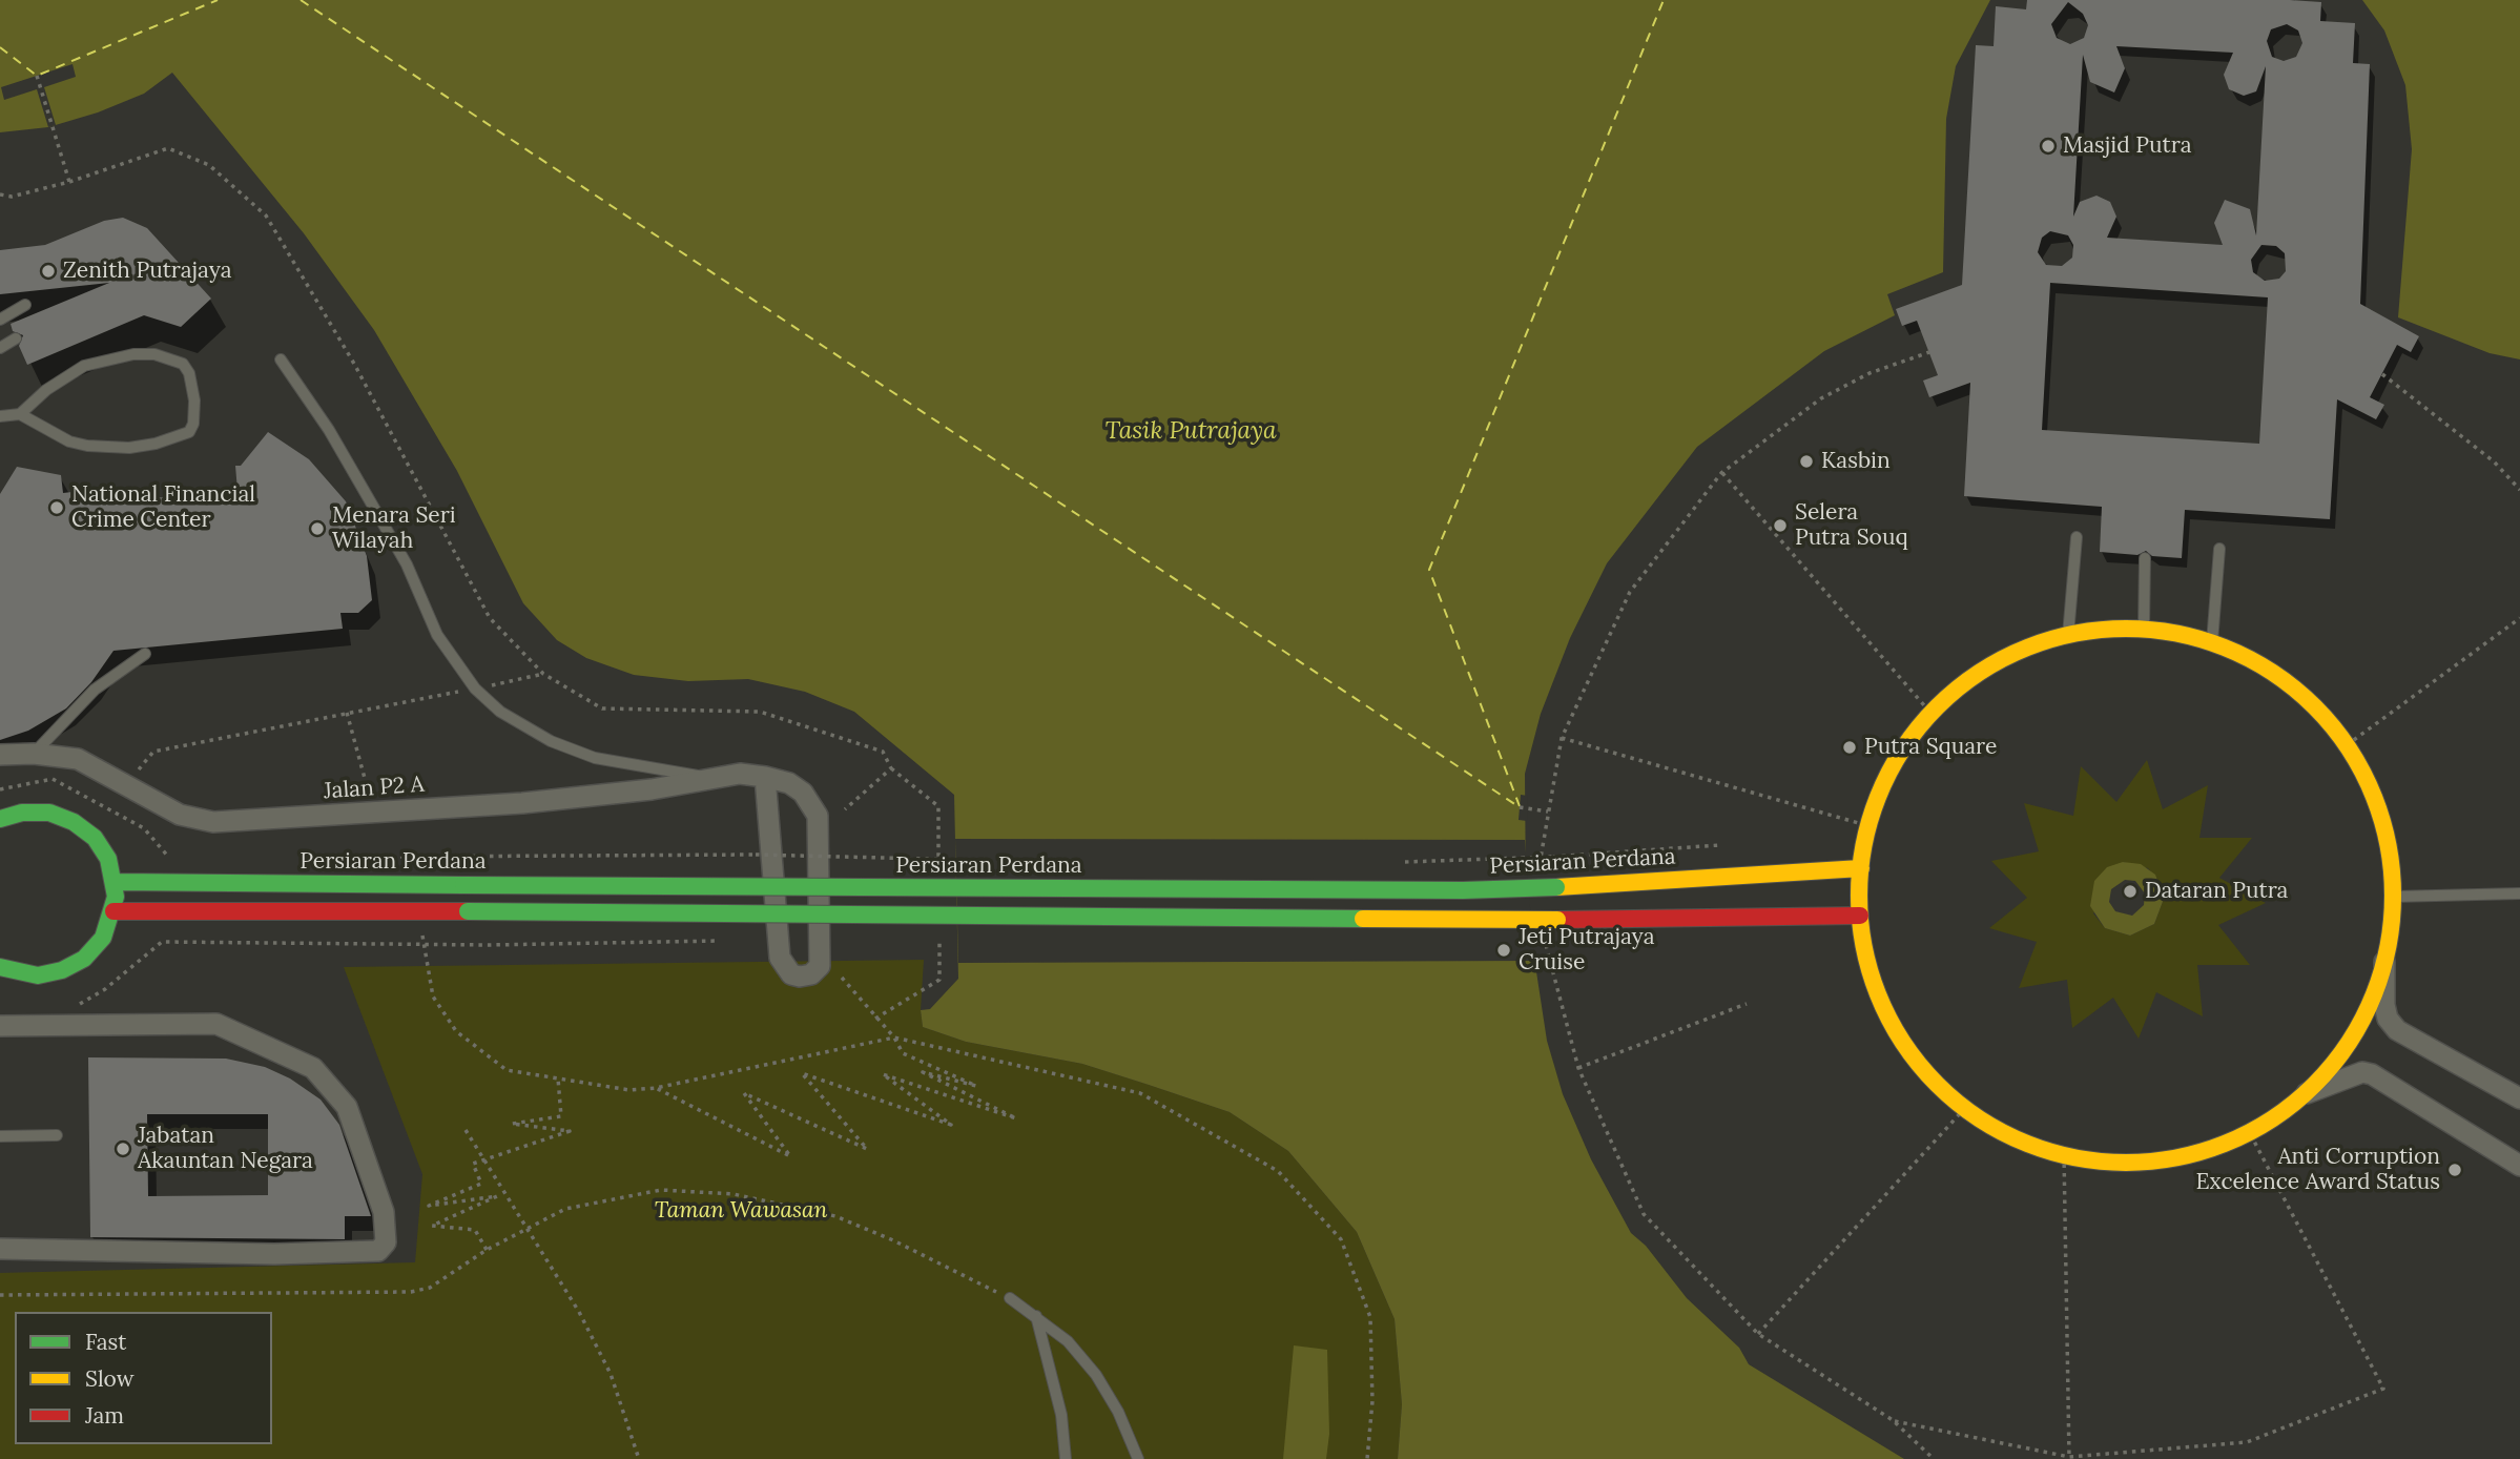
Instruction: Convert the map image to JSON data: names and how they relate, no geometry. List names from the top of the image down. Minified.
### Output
{"streets":{"main road":["Persiaran Perdana"],"street":["Jalan P2 A"]},"water":["Tasik Putrajaya"],"parks":["Taman Wawasan"],"places":["Masjid Putra","Zenith Putrajaya","Kasbin","National Financial Crime Center","Selera Putra Souq","Menara Seri Wilayah","Putra Square","Dataran Putra","Jeti Putrajaya Cruise","Jabatan Akauntan Negara","Anti Corruption Excelence Award Status"],"legend":["Fast","Slow","Jam"]}
